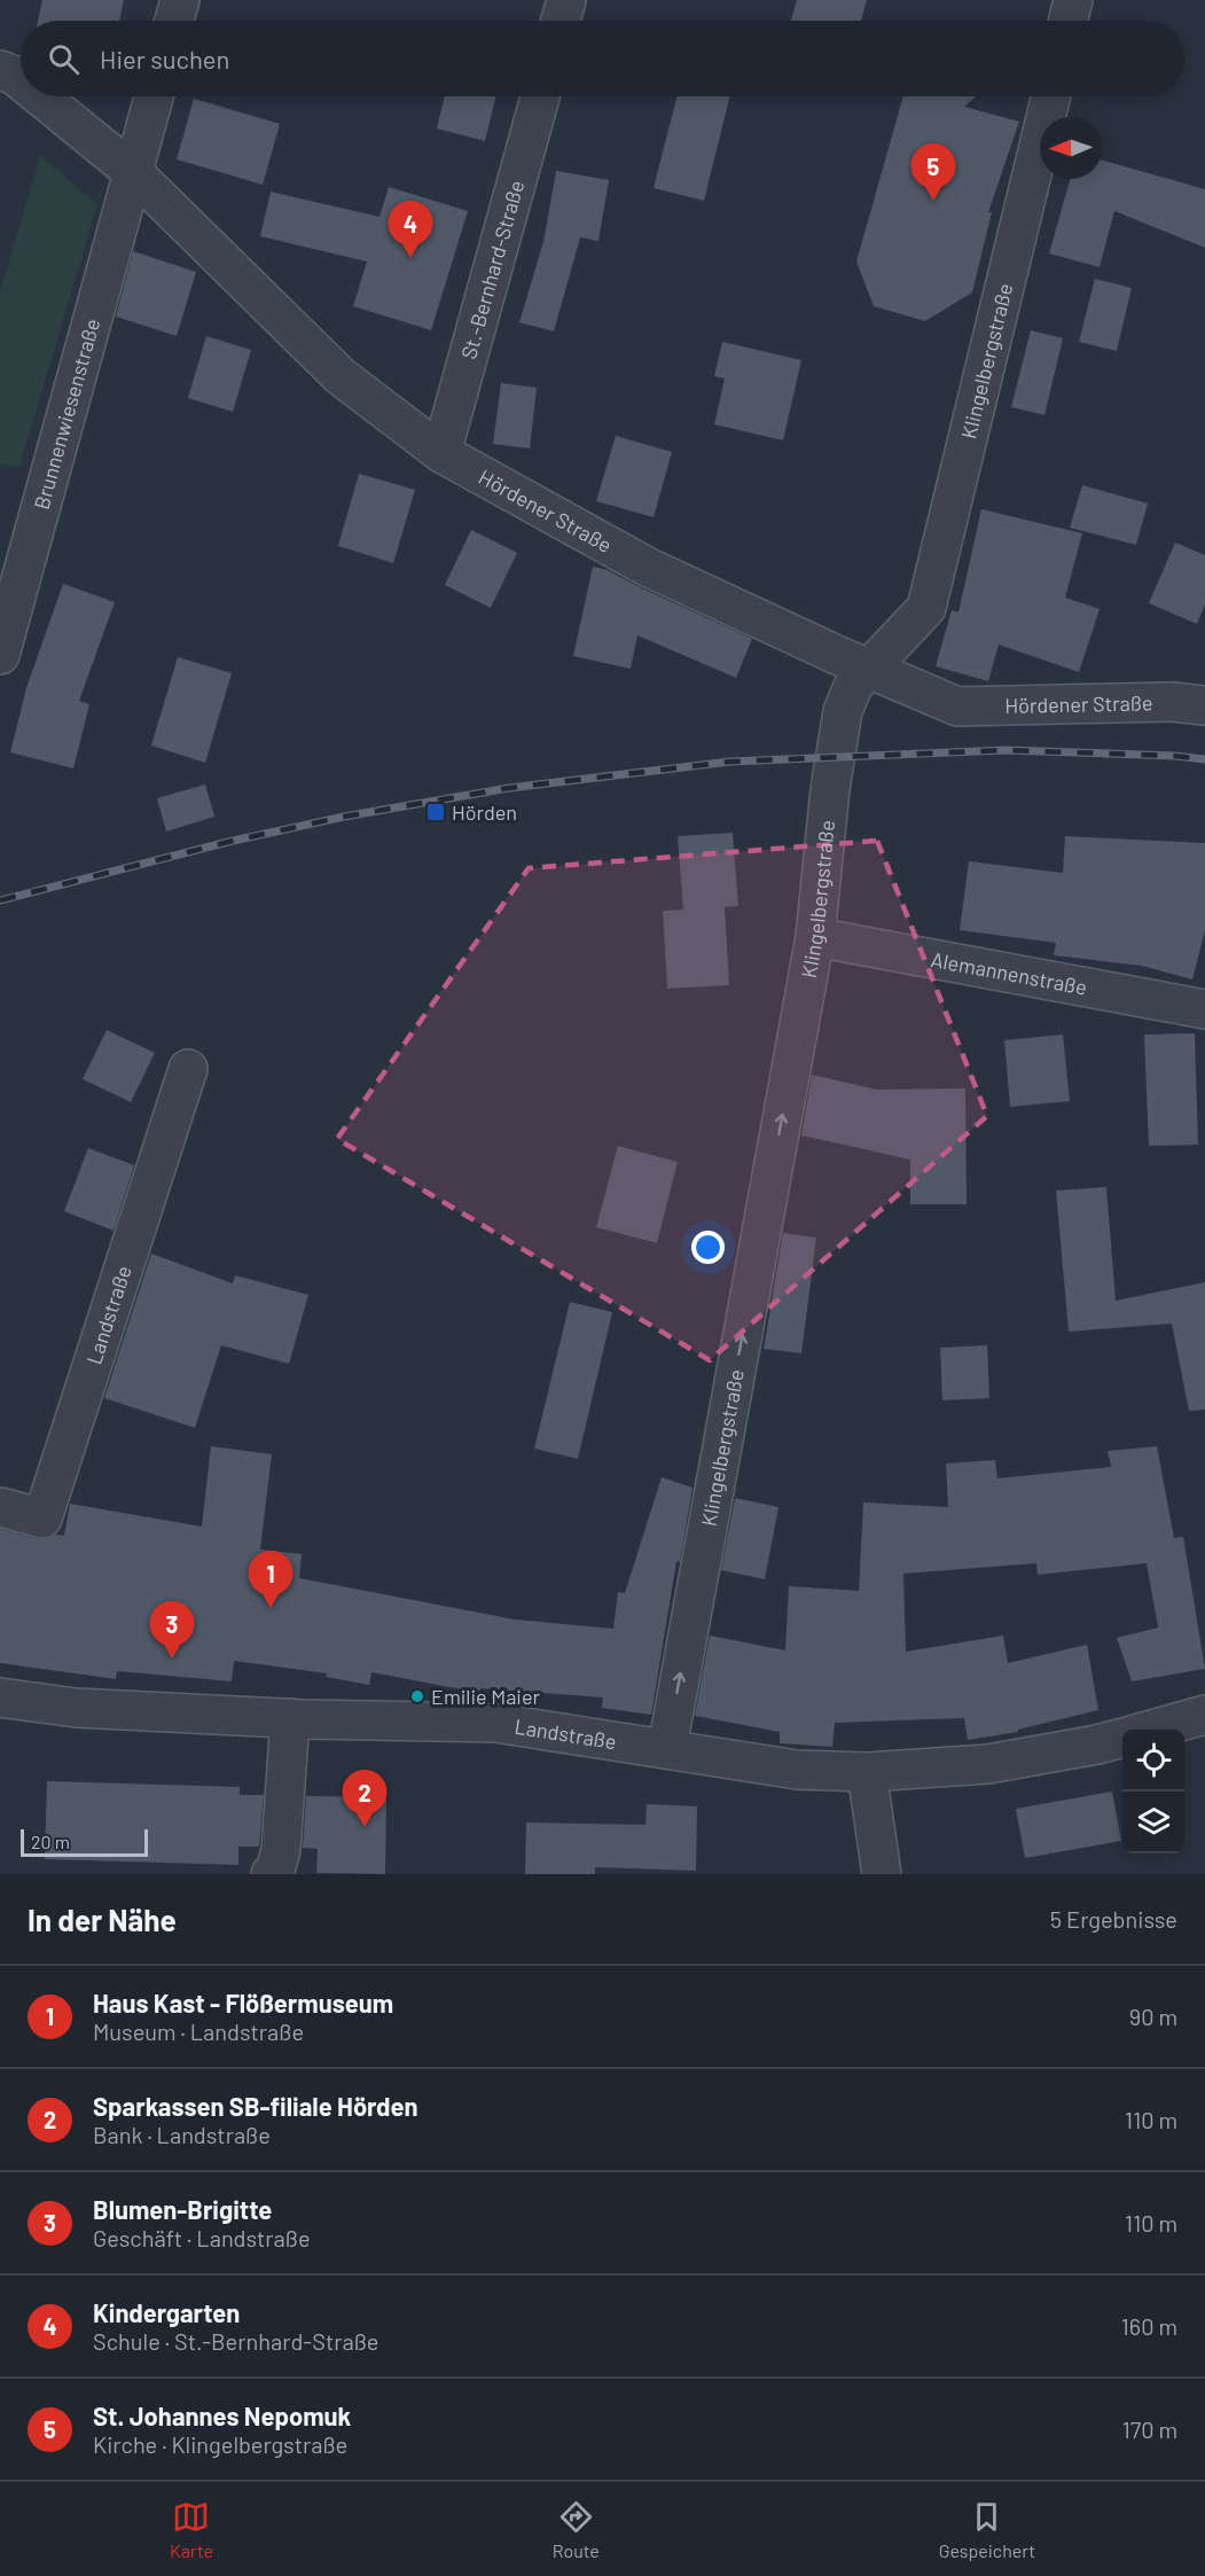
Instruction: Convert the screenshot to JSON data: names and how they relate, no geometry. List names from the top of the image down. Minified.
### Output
{"streets":{"street":["St.-Bernhard-Straße","Klingelbergstraße","Brunnenwiesenstraße","Hördener Straße","Alemannenstraße","Landstraße"]},"crossings":[["St.-Bernhard-Straße","Hördener Straße"],["Klingelbergstraße","Hördener Straße"],["Klingelbergstraße","Alemannenstraße"],["Klingelbergstraße","Landstraße"],["Brunnenwiesenstraße","Hördener Straße"]],"one_way":["Klingelbergstraße"],"places":{"transit":["Hörden"],"other":["Emilie Maier"]},"scale_bar":"20 m","north":"left","page":{"search":"Hier suchen","pins":["5","4","1","3","2"],"scale":"20 m","heading":["In der Nähe","5 Ergebnisse"],"list":[{"mark":"1","name":"Haus Kast - Flößermuseum","note":"Museum · Landstraße","value":"90 m"},{"mark":"2","name":"Sparkassen SB-filiale Hörden","note":"Bank · Landstraße","value":"110 m"},{"mark":"3","name":"Blumen-Brigitte","note":"Geschäft · Landstraße","value":"110 m"},{"mark":"4","name":"Kindergarten","note":"Schule · St.-Bernhard-Straße","value":"160 m"},{"mark":"5","name":"St. Johannes Nepomuk","note":"Kirche · Klingelbergstraße","value":"170 m"}],"nav":["Karte","Route","Gespeichert"]}}
